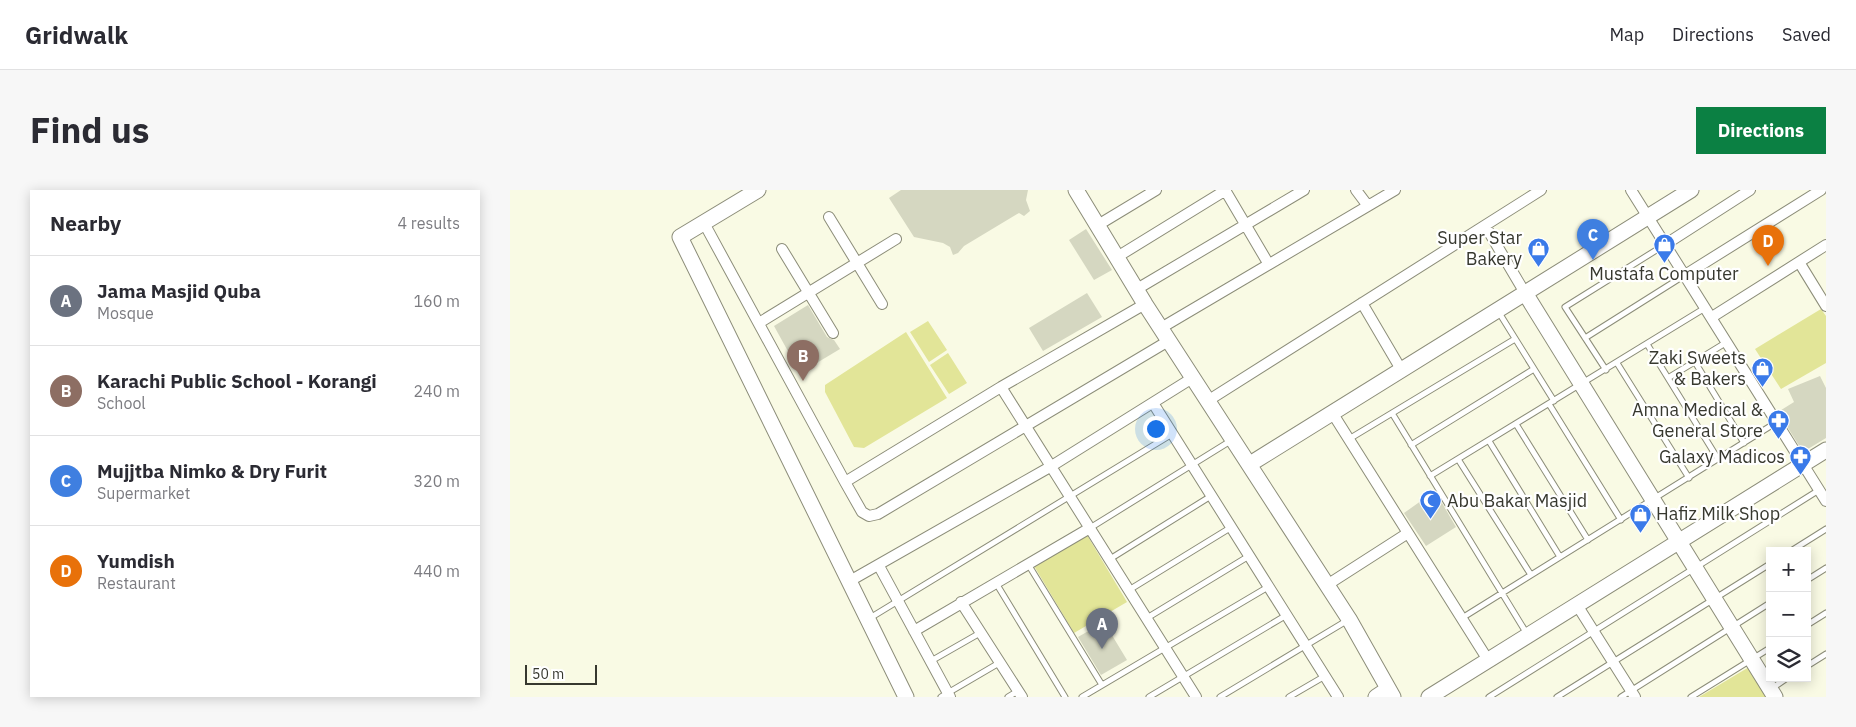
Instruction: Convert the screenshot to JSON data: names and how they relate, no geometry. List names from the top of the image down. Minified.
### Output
{"places":{"shop":["Mustafa Computer","Super Star Bakery","Zaki Sweets & Bakers","Hafiz Milk Shop"],"pharmacy":["Amna Medical & General Store","Galaxy Madicos"],"mosque":["Abu Bakar Masjid"]},"scale_bar":"50 m","page":{"header":"Gridwalk","nav":["Map","Directions","Saved"],"title":"Find us","buttons":"Directions","heading":["Nearby","4 results"],"pins":["C","D","B","A"],"list":[{"mark":"A","name":"Jama Masjid Quba","note":"Mosque","value":"160 m"},{"mark":"B","name":"Karachi Public School - Korangi","note":"School","value":"240 m"},{"mark":"C","name":"Mujjtba Nimko & Dry Furit","note":"Supermarket","value":"320 m"},{"mark":"D","name":"Yumdish","note":"Restaurant","value":"440 m"}],"map_buttons":["+","−"],"scale":"50 m"}}
